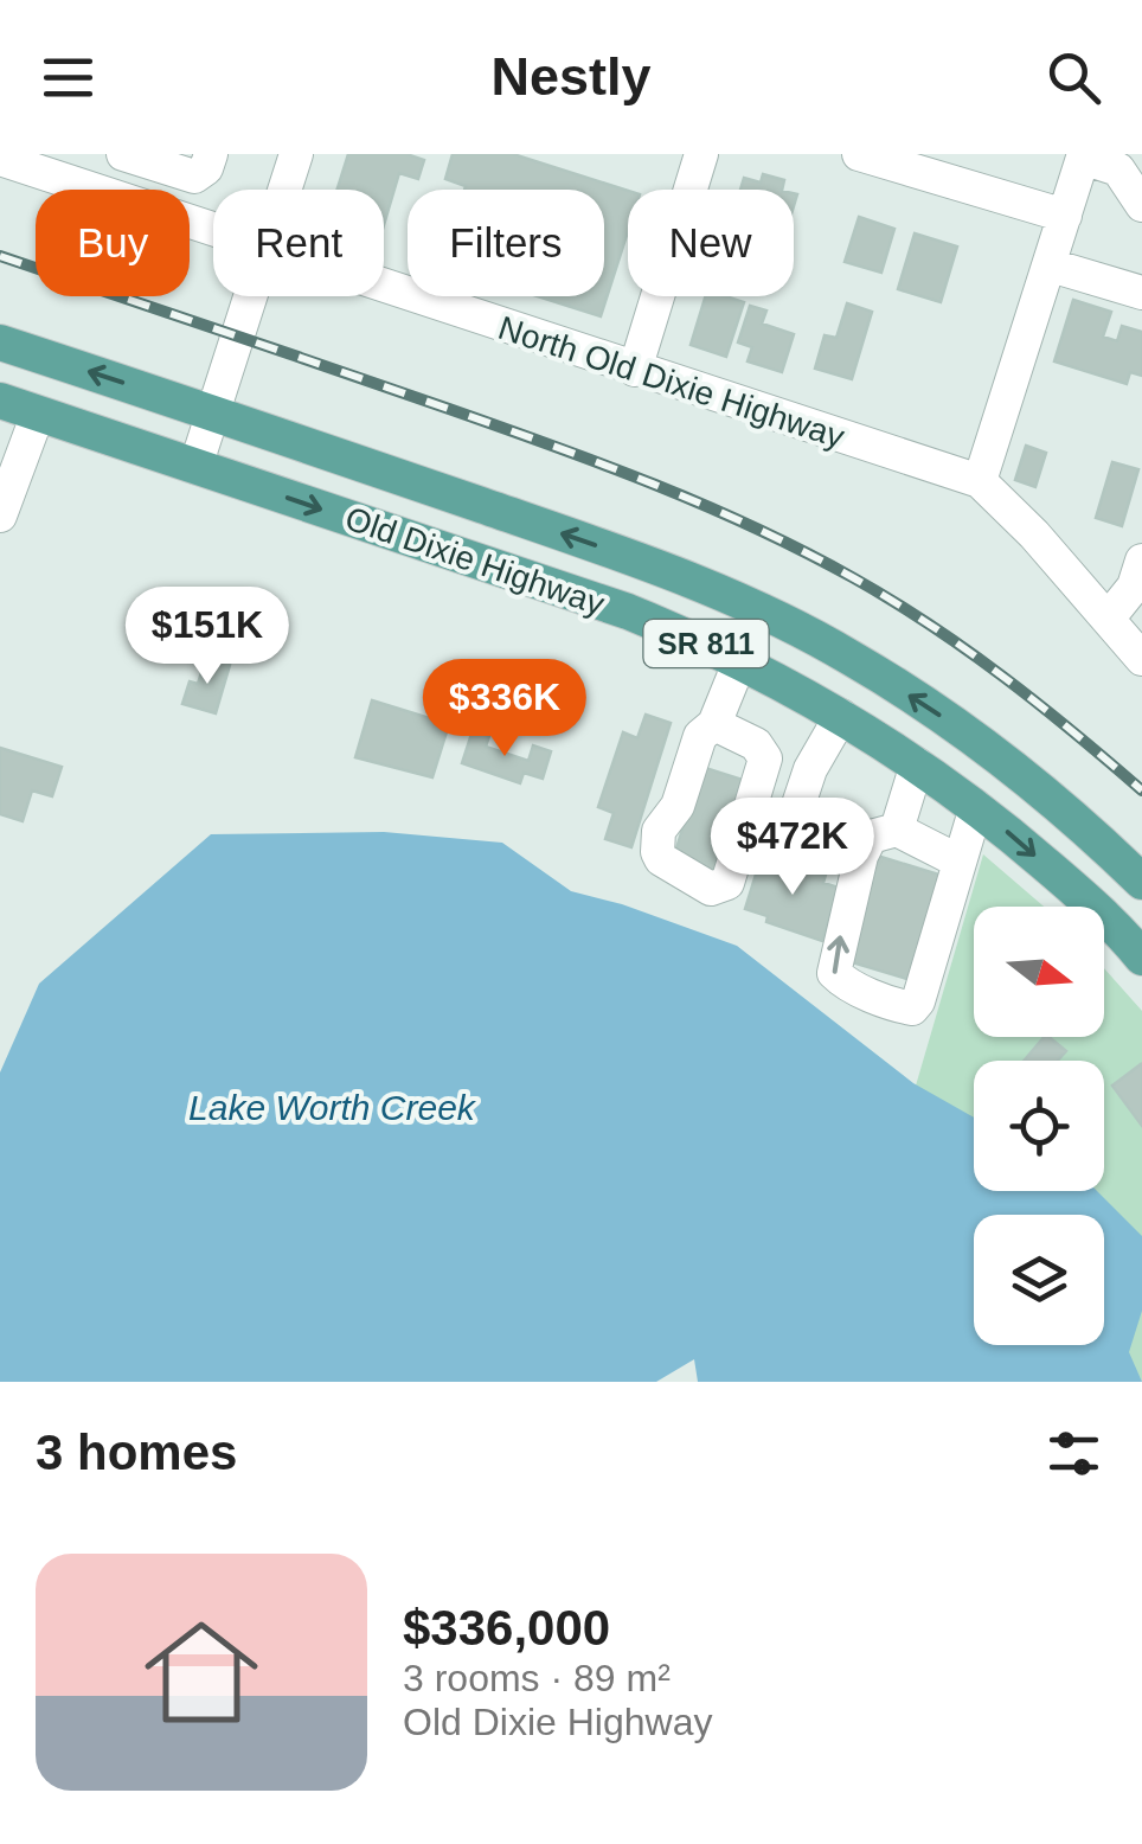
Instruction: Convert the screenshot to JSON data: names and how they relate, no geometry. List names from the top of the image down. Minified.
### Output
{"streets":{"main road":["Old Dixie Highway","SR 811"],"street":["North Old Dixie Highway"]},"water":["Lake Worth Creek"],"north":"right","page":{"header":"Nestly","chip":["Buy","Rent","Filters","New"],"price":["$151K","$336K","$472K"],"heading":"3 homes","list":[{"name":"$336,000","note":"3 rooms · 89 m² · Old Dixie Highway"}]}}
